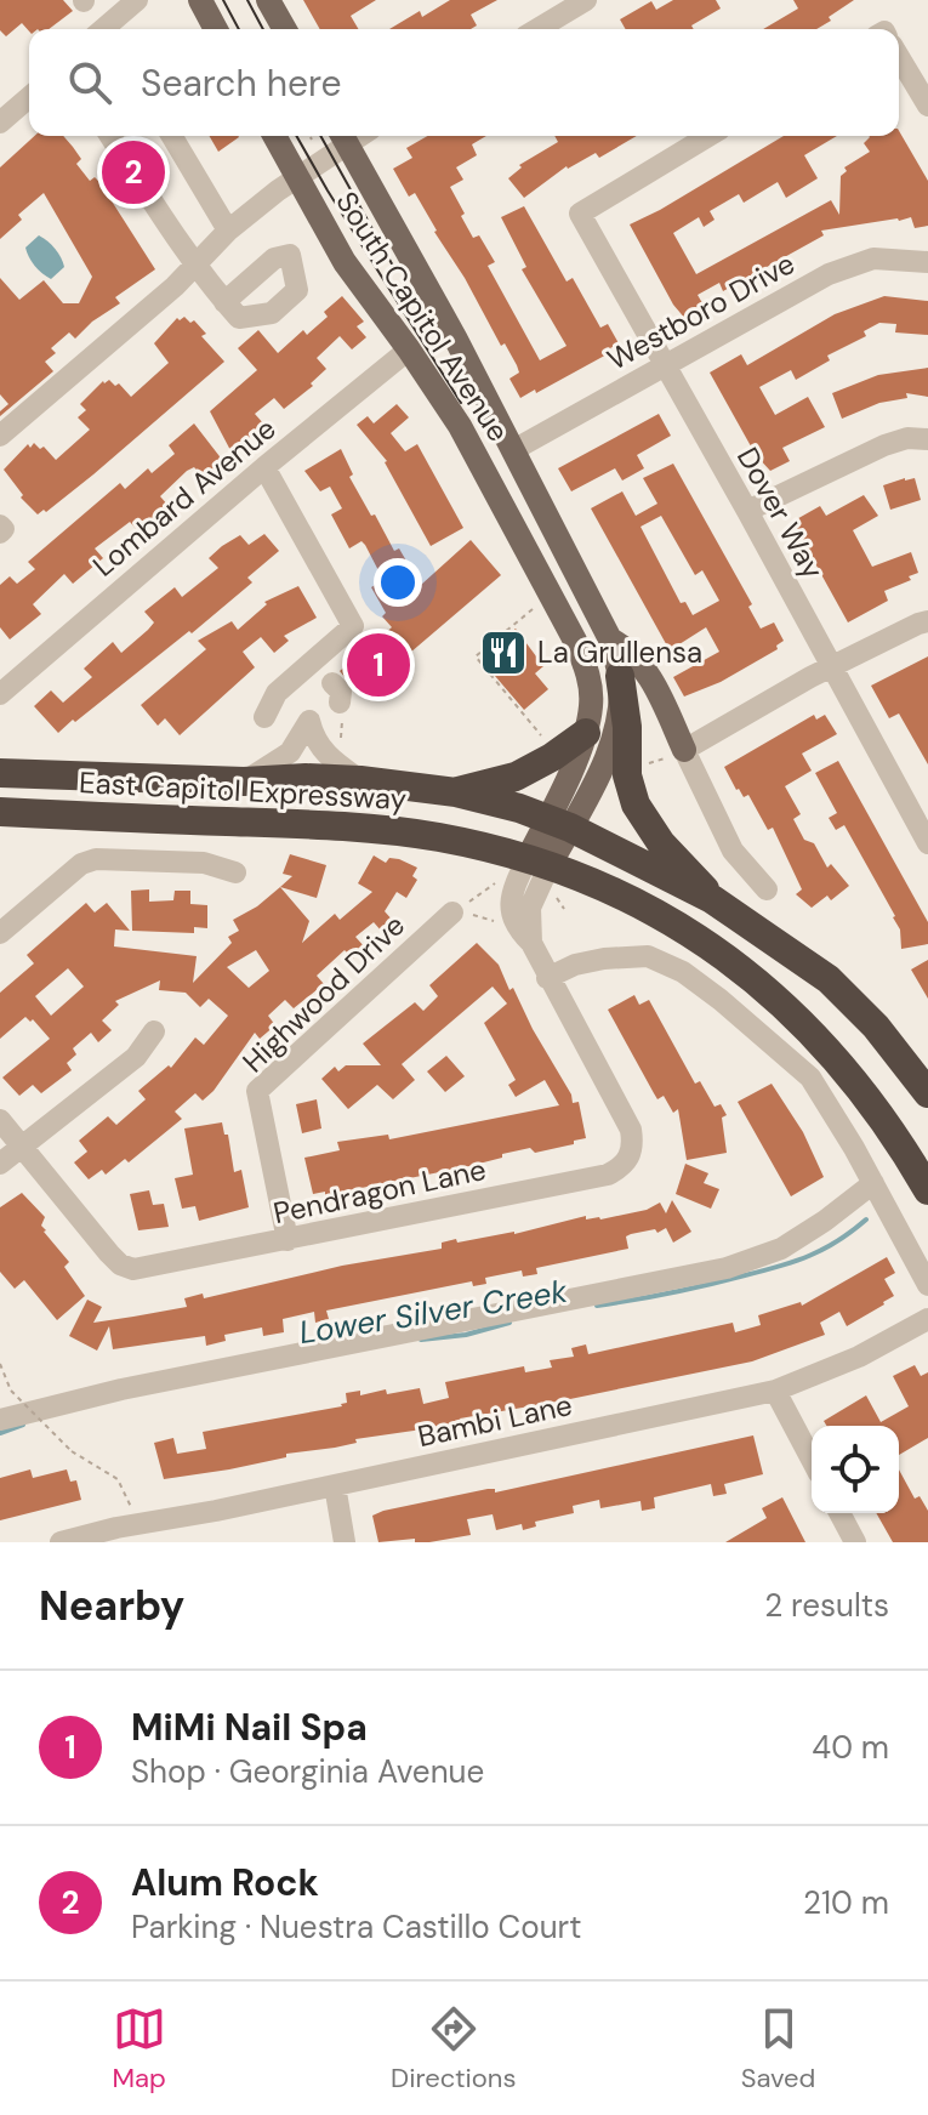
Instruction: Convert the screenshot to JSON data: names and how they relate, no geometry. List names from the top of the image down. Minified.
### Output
{"streets":{"highway":["East Capitol Expressway"],"main road":["South Capitol Avenue"],"street":["Westboro Drive","Lombard Avenue","Dover Way","Highwood Drive","Pendragon Lane","Bambi Lane"]},"crossings":[["Westboro Drive","South Capitol Avenue"],["Westboro Drive","Dover Way"],["South Capitol Avenue","Lombard Avenue"],["South Capitol Avenue","East Capitol Expressway"],["Highwood Drive","Pendragon Lane"]],"water":["Lower Silver Creek"],"places":{"restaurant":["La Grullensa"]},"page":{"search":"Search here","pins":["2","1"],"heading":["Nearby","2 results"],"list":[{"mark":"1","name":"MiMi Nail Spa","note":"Shop · Georginia Avenue","value":"40 m"},{"mark":"2","name":"Alum Rock","note":"Parking · Nuestra Castillo Court","value":"210 m"}],"nav":["Map","Directions","Saved"]}}
